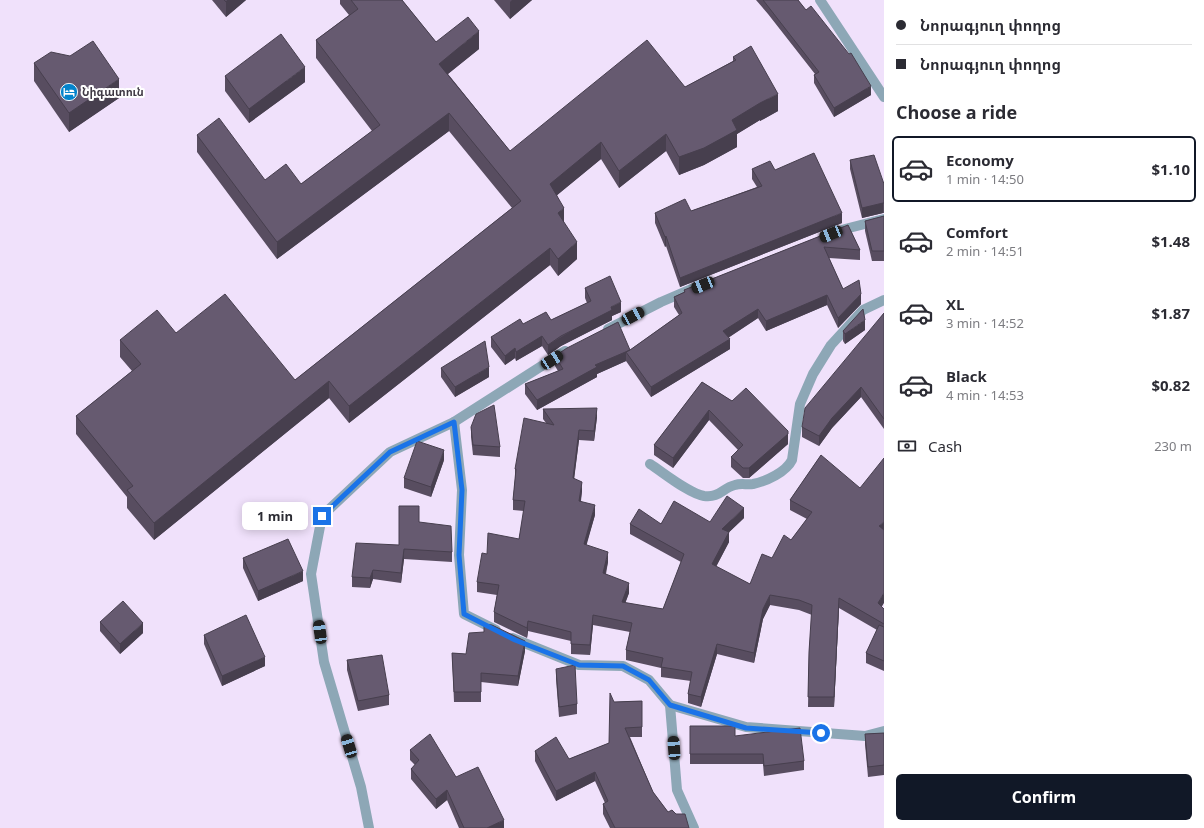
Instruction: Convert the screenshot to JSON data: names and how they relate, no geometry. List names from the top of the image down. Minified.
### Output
{"places":{"hotel":["Նիգատուն"]},"page":{"banner":["Նորագյուղ փողոց","Նորագյուղ փողոց"],"heading":"Choose a ride","list":[{"name":"Economy","note":"1 min · 14:50","value":"$1.10"},{"name":"Comfort","note":"2 min · 14:51","value":"$1.48"},{"name":"XL","note":"3 min · 14:52","value":"$1.87"},{"name":"Black","note":"4 min · 14:53","value":"$0.82"}],"pay":["Cash","230 m"],"bubble":"1 min","buttons":"Confirm"}}
